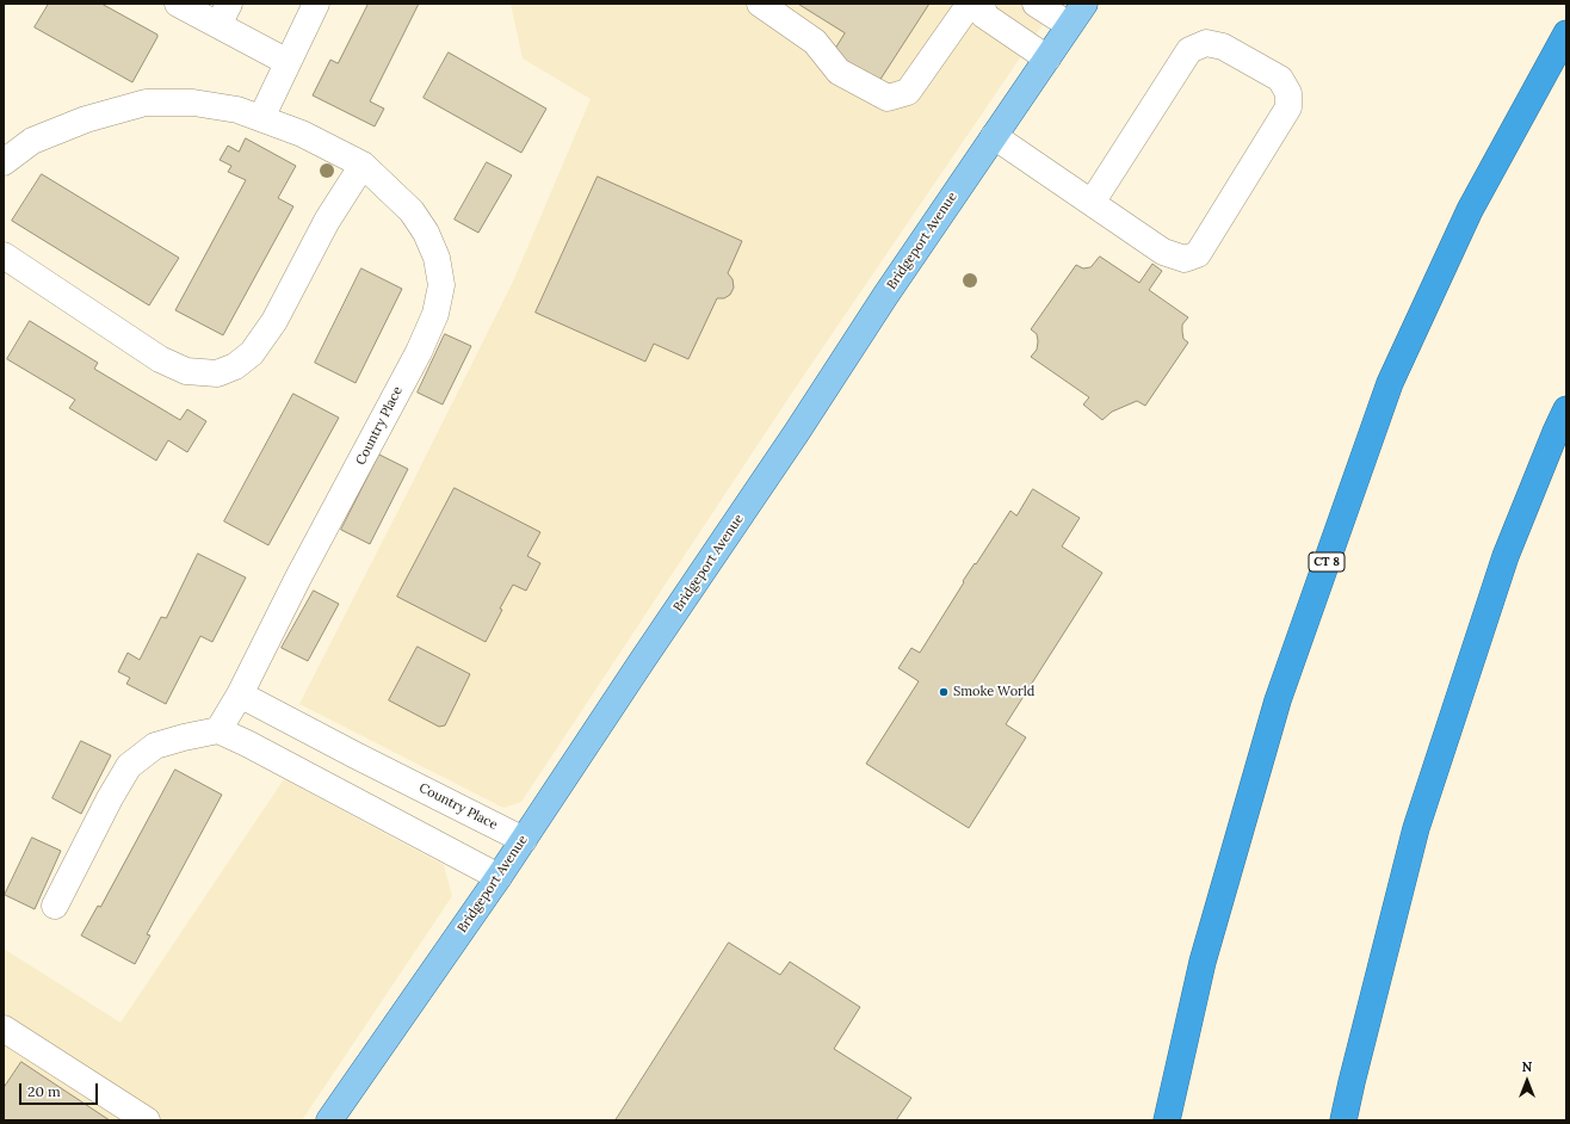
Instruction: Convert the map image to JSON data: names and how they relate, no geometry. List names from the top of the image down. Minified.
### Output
{"streets":{"highway":["CT 8"],"main road":["Bridgeport Avenue"],"street":["Country Place"]},"crossings":[["Bridgeport Avenue","Country Place"]],"places":["Smoke World"],"scale_bar":"20 m","north":"top"}
